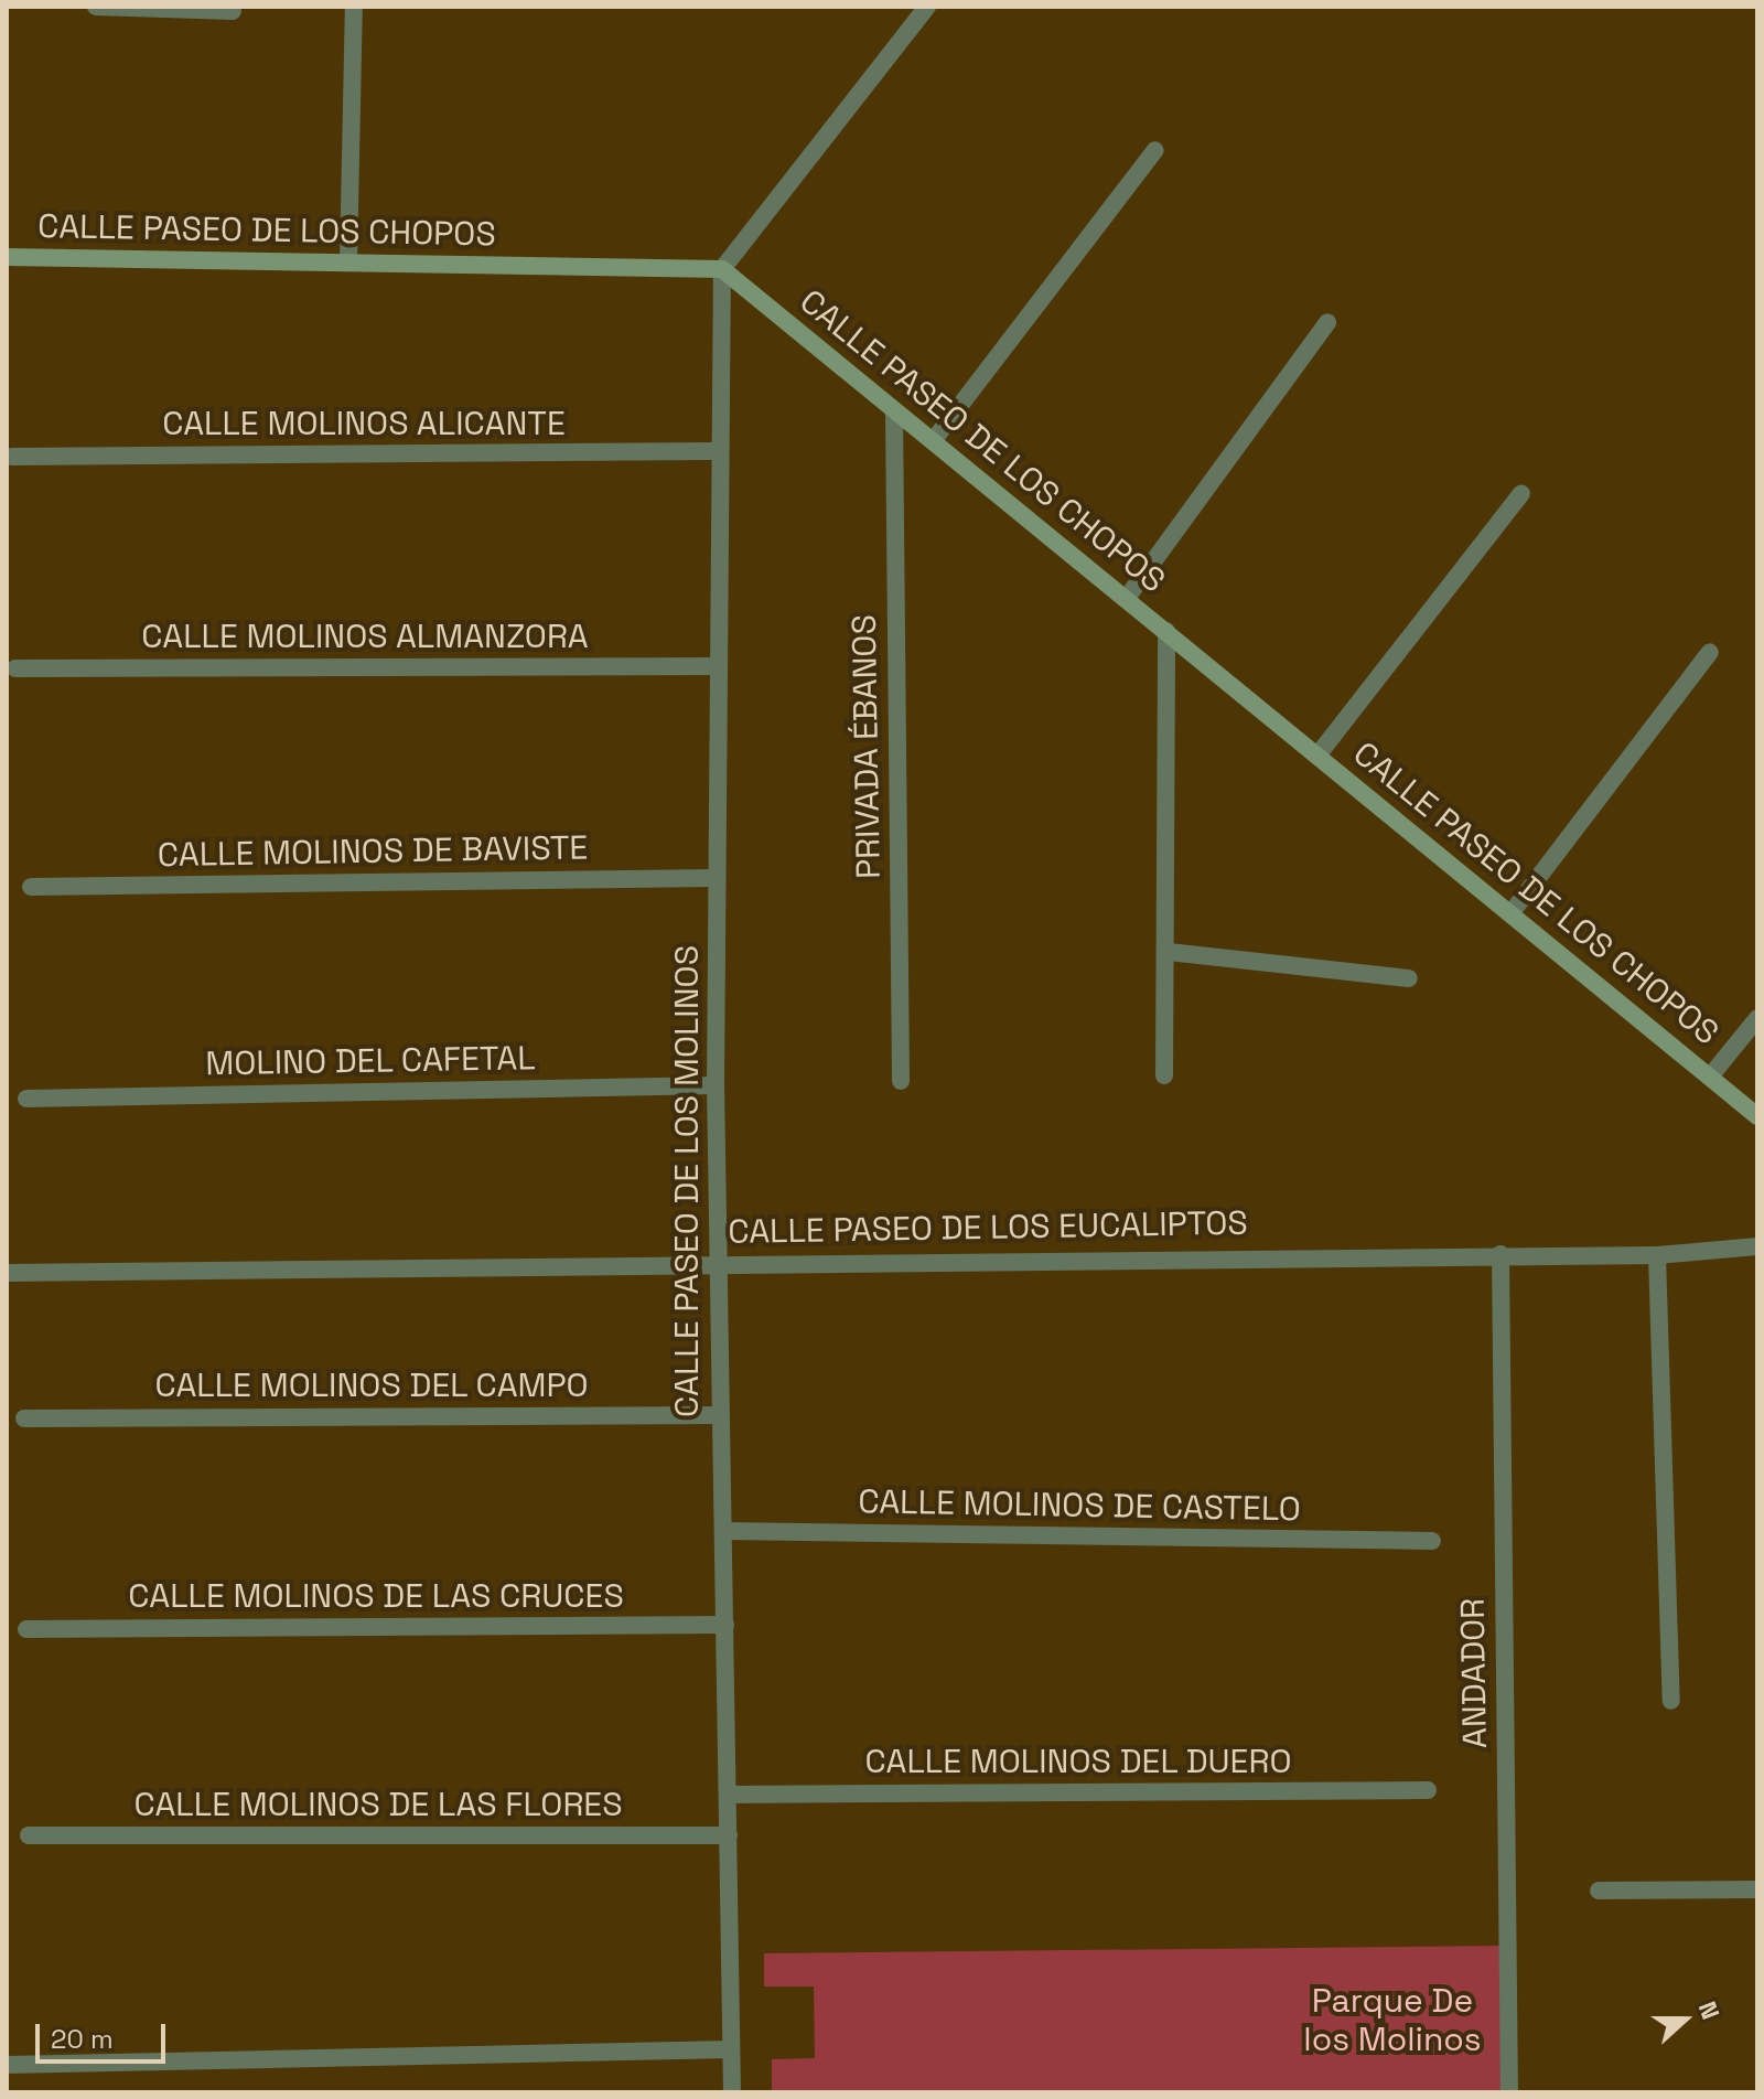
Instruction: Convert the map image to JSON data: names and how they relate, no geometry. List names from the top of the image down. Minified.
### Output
{"streets":{"main road":["CALLE PASEO DE LOS CHOPOS"],"street":["CALLE MOLINOS ALICANTE","CALLE MOLINOS ALMANZORA","PRIVADA ÉBANOS","CALLE MOLINOS DE BAVISTE","MOLINO DEL CAFETAL","CALLE PASEO DE LOS MOLINOS","CALLE PASEO DE LOS EUCALIPTOS","CALLE MOLINOS DEL CAMPO","CALLE MOLINOS DE CASTELO","CALLE MOLINOS DE LAS CRUCES","ANDADOR","CALLE MOLINOS DEL DUERO","CALLE MOLINOS DE LAS FLORES"]},"crossings":[["CALLE PASEO DE LOS CHOPOS","PRIVADA ÉBANOS"],["CALLE PASEO DE LOS CHOPOS","CALLE PASEO DE LOS MOLINOS"],["CALLE MOLINOS ALICANTE","CALLE PASEO DE LOS MOLINOS"],["CALLE MOLINOS ALMANZORA","CALLE PASEO DE LOS MOLINOS"],["CALLE MOLINOS DE BAVISTE","CALLE PASEO DE LOS MOLINOS"],["MOLINO DEL CAFETAL","CALLE PASEO DE LOS MOLINOS"],["CALLE PASEO DE LOS MOLINOS","CALLE PASEO DE LOS EUCALIPTOS"],["CALLE PASEO DE LOS MOLINOS","CALLE MOLINOS DEL CAMPO"],["CALLE PASEO DE LOS MOLINOS","CALLE MOLINOS DE CASTELO"],["CALLE PASEO DE LOS MOLINOS","CALLE MOLINOS DE LAS CRUCES"],["CALLE PASEO DE LOS MOLINOS","CALLE MOLINOS DEL DUERO"],["CALLE PASEO DE LOS MOLINOS","CALLE MOLINOS DE LAS FLORES"],["CALLE PASEO DE LOS EUCALIPTOS","ANDADOR"]],"parks":["Parque De los Molinos"],"scale_bar":"20 m","north":"right"}
